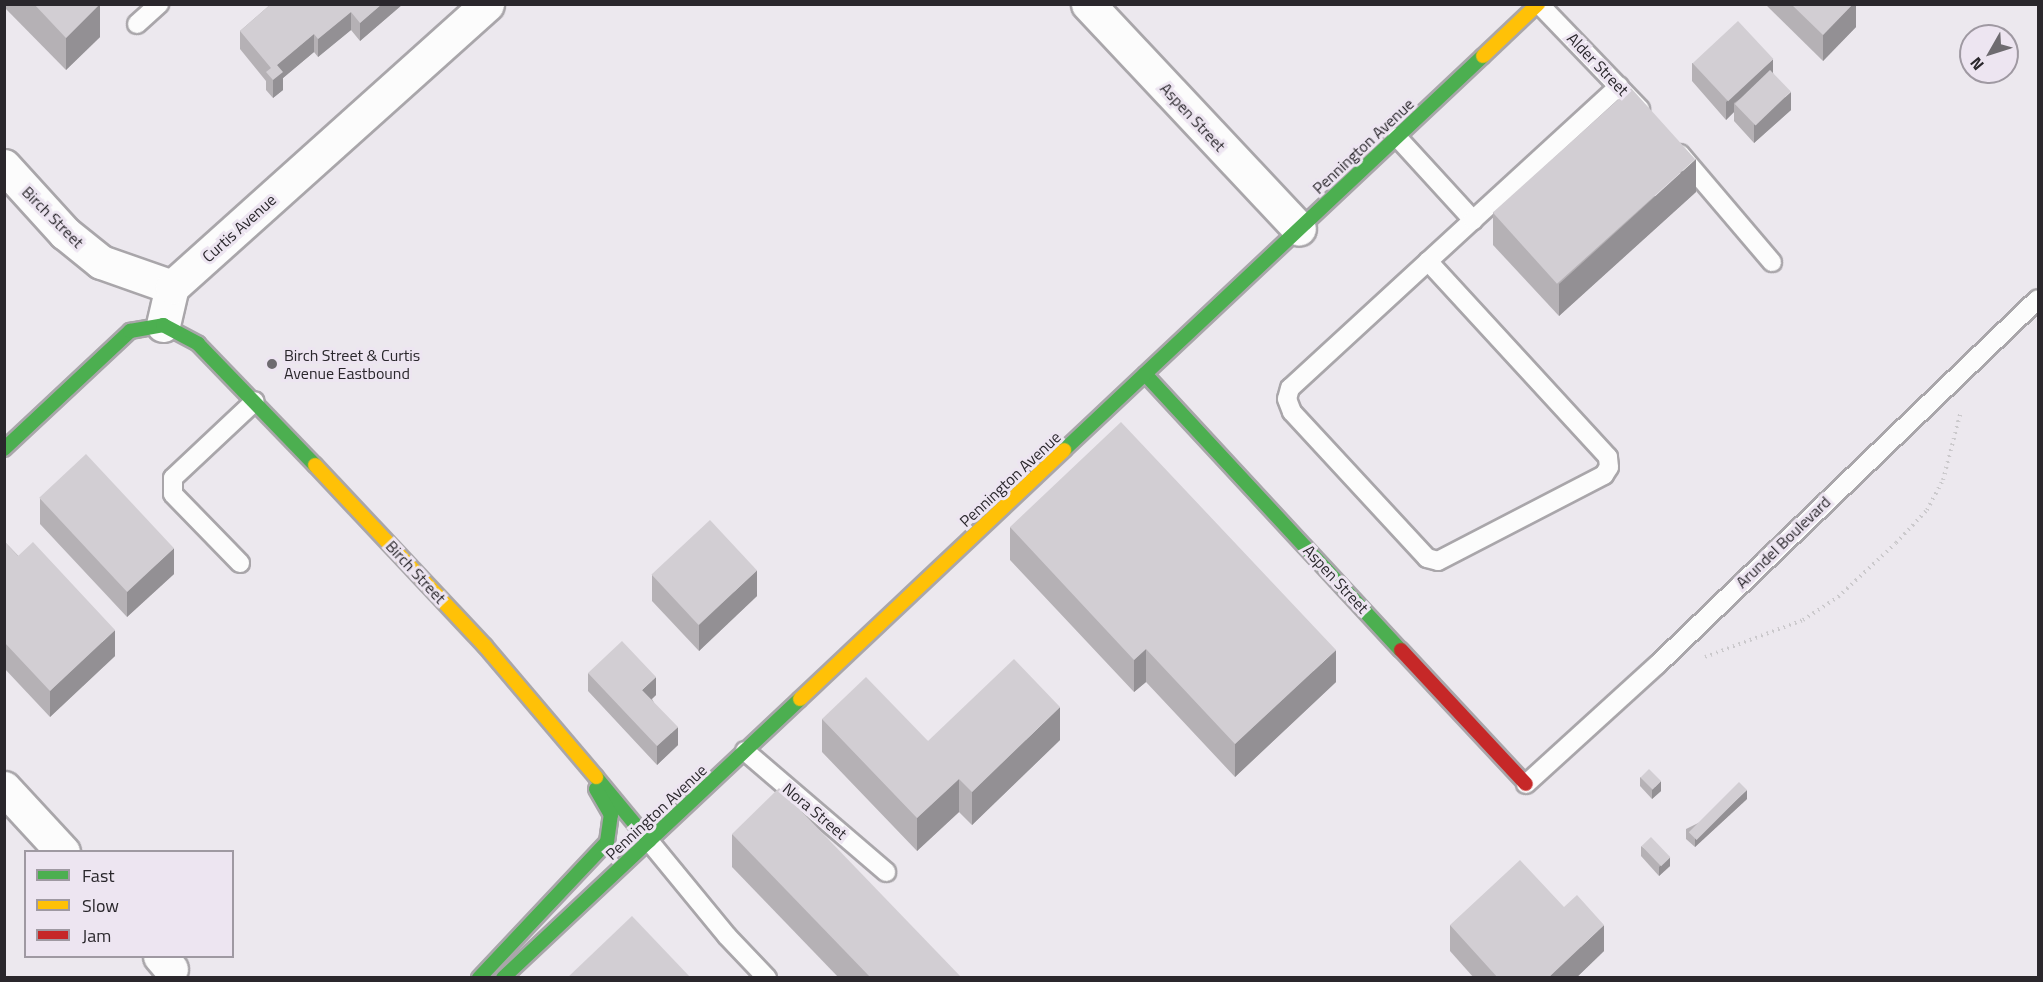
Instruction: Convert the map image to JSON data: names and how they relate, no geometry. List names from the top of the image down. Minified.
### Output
{"streets":{"main road":["Aspen Street","Pennington Avenue","Birch Street"],"street":["Curtis Avenue"],"lane":["Alder Street","Arundel Boulevard","Nora Street"]},"crossings":[["Alder Street","Pennington Avenue"],["Aspen Street","Pennington Avenue"],["Aspen Street","Arundel Boulevard"],["Pennington Avenue","Birch Street"],["Pennington Avenue","Nora Street"],["Birch Street","Curtis Avenue"]],"places":["Birch Street & Curtis Avenue Eastbound"],"legend":["Fast","Slow","Jam"],"north":"bottom left"}
